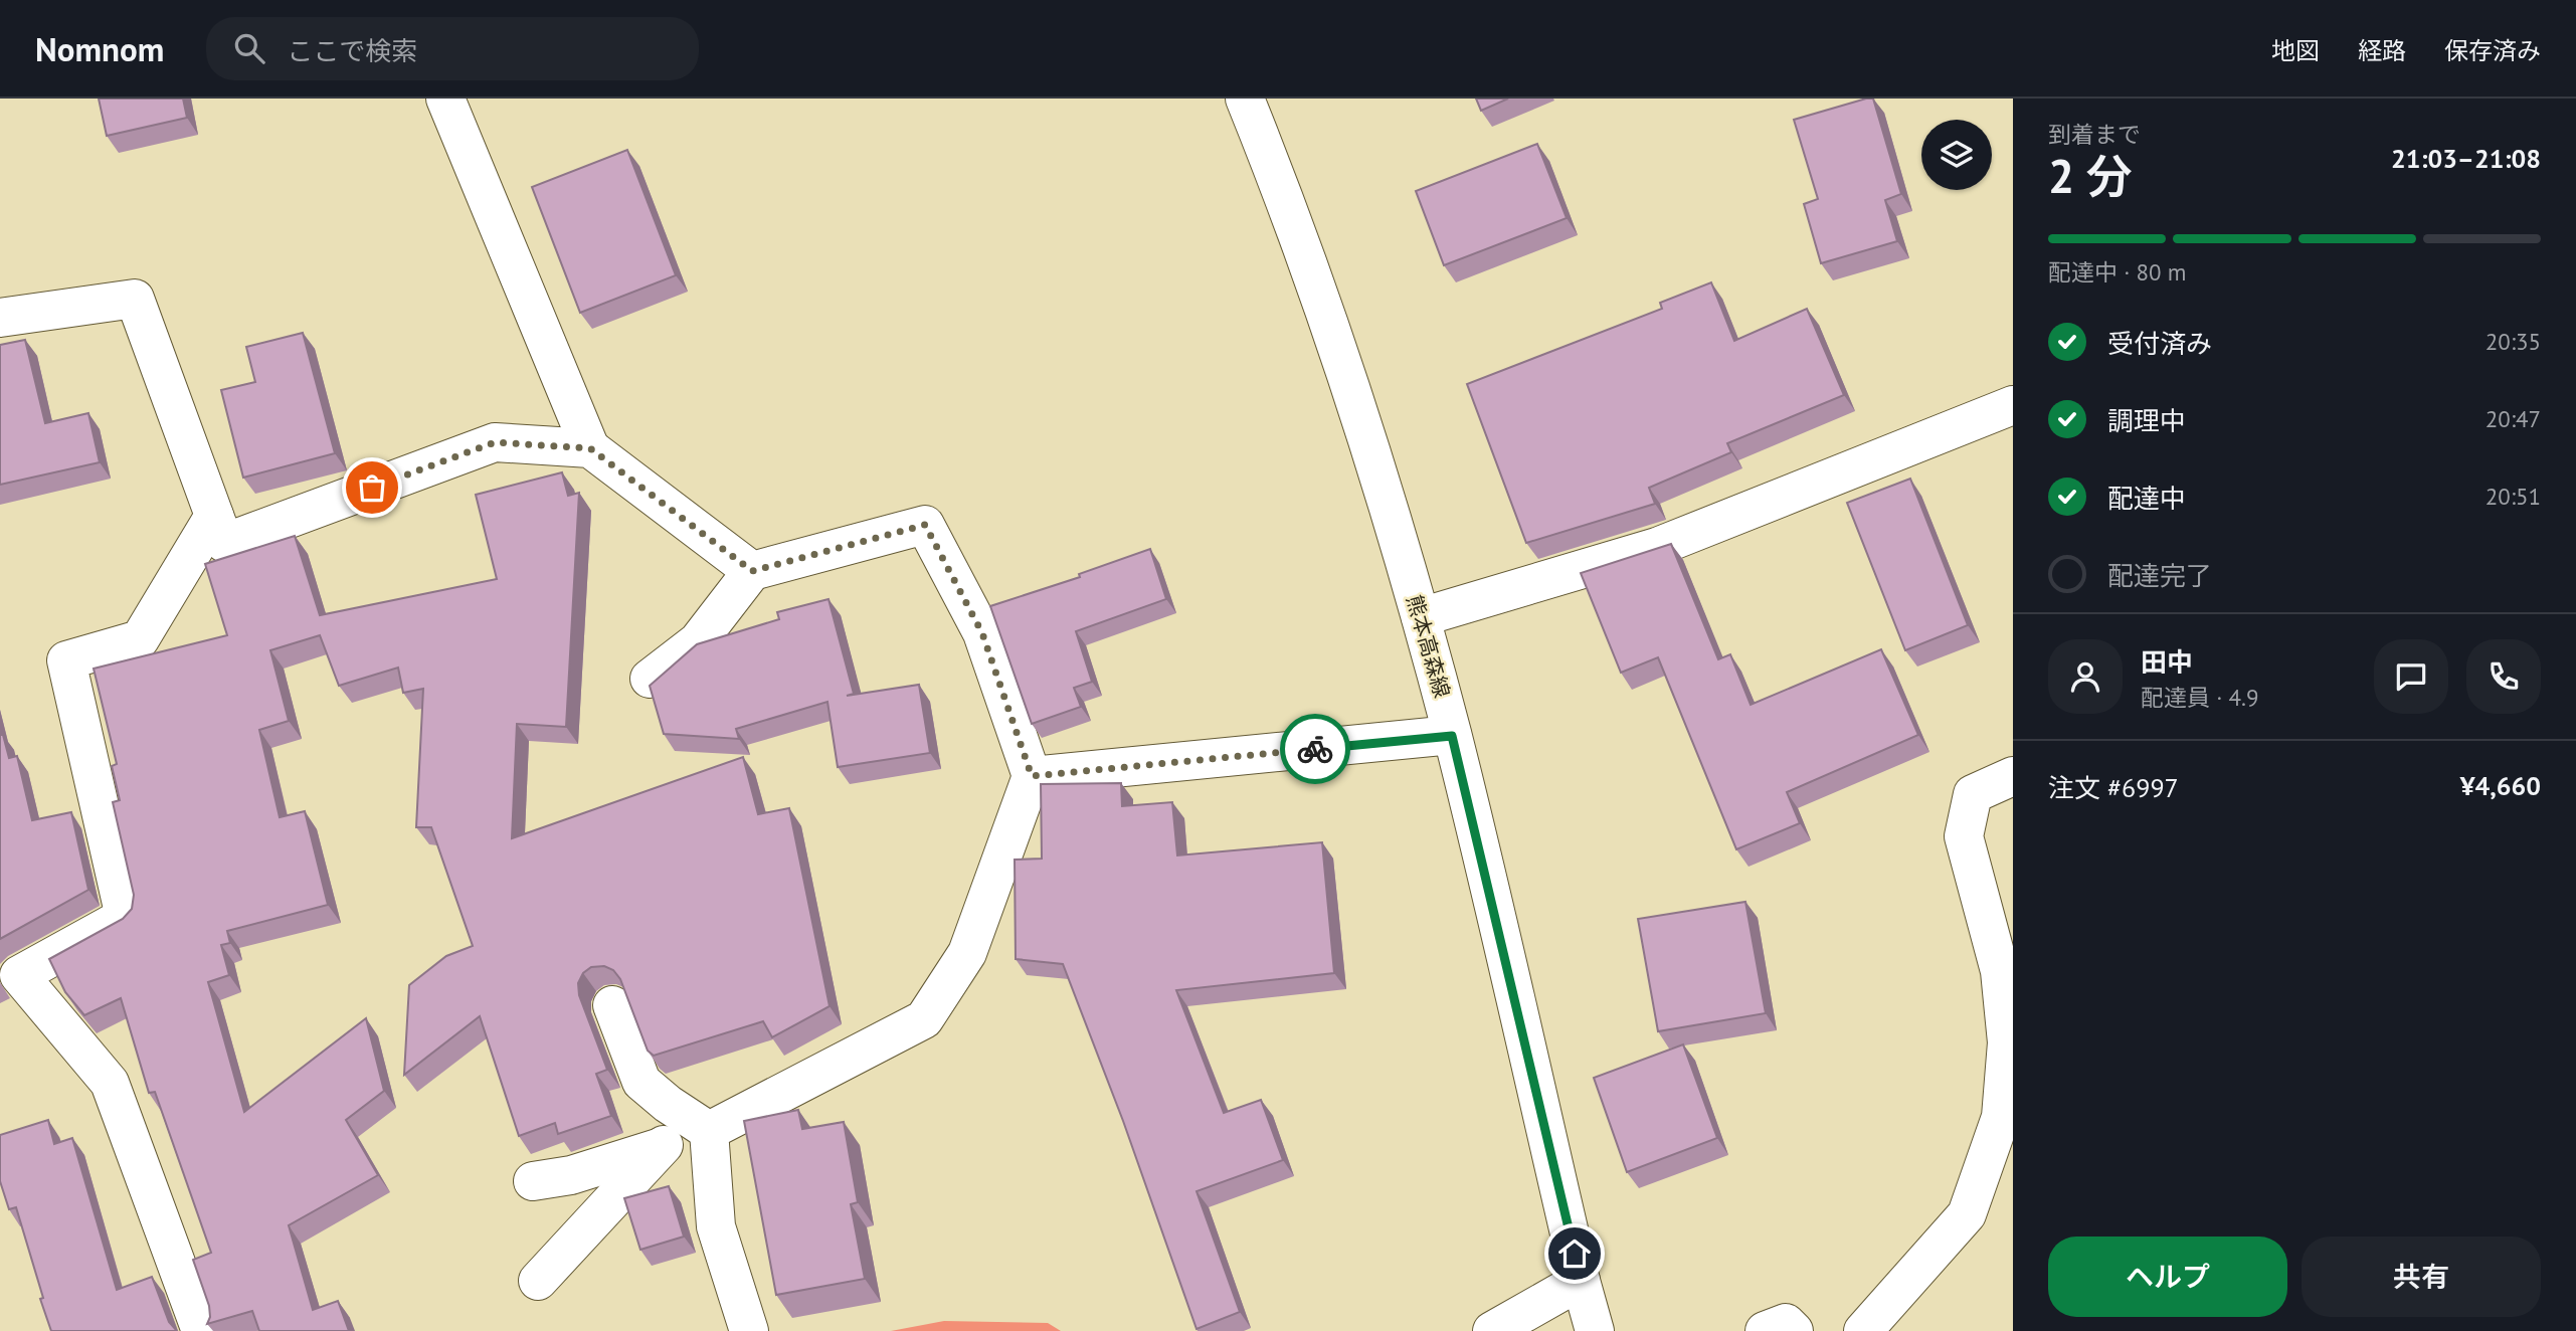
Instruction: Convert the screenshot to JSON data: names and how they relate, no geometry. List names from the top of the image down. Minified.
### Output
{"streets":{"street":["熊本高森線"]},"page":{"header":"Nomnom","search":"ここで検索","nav":["地図","経路","保存済み"],"heading":["2 分","到着まで","21:03–21:08"],"panel":["田中","配達員 · 4.9","注文 #6997","¥4,660"],"bar":"配達中 · 80 m","list":[["受付済み","20:35"],["調理中","20:47"],["配達中","20:51"],"配達完了"],"buttons":["ヘルプ","共有"]}}
